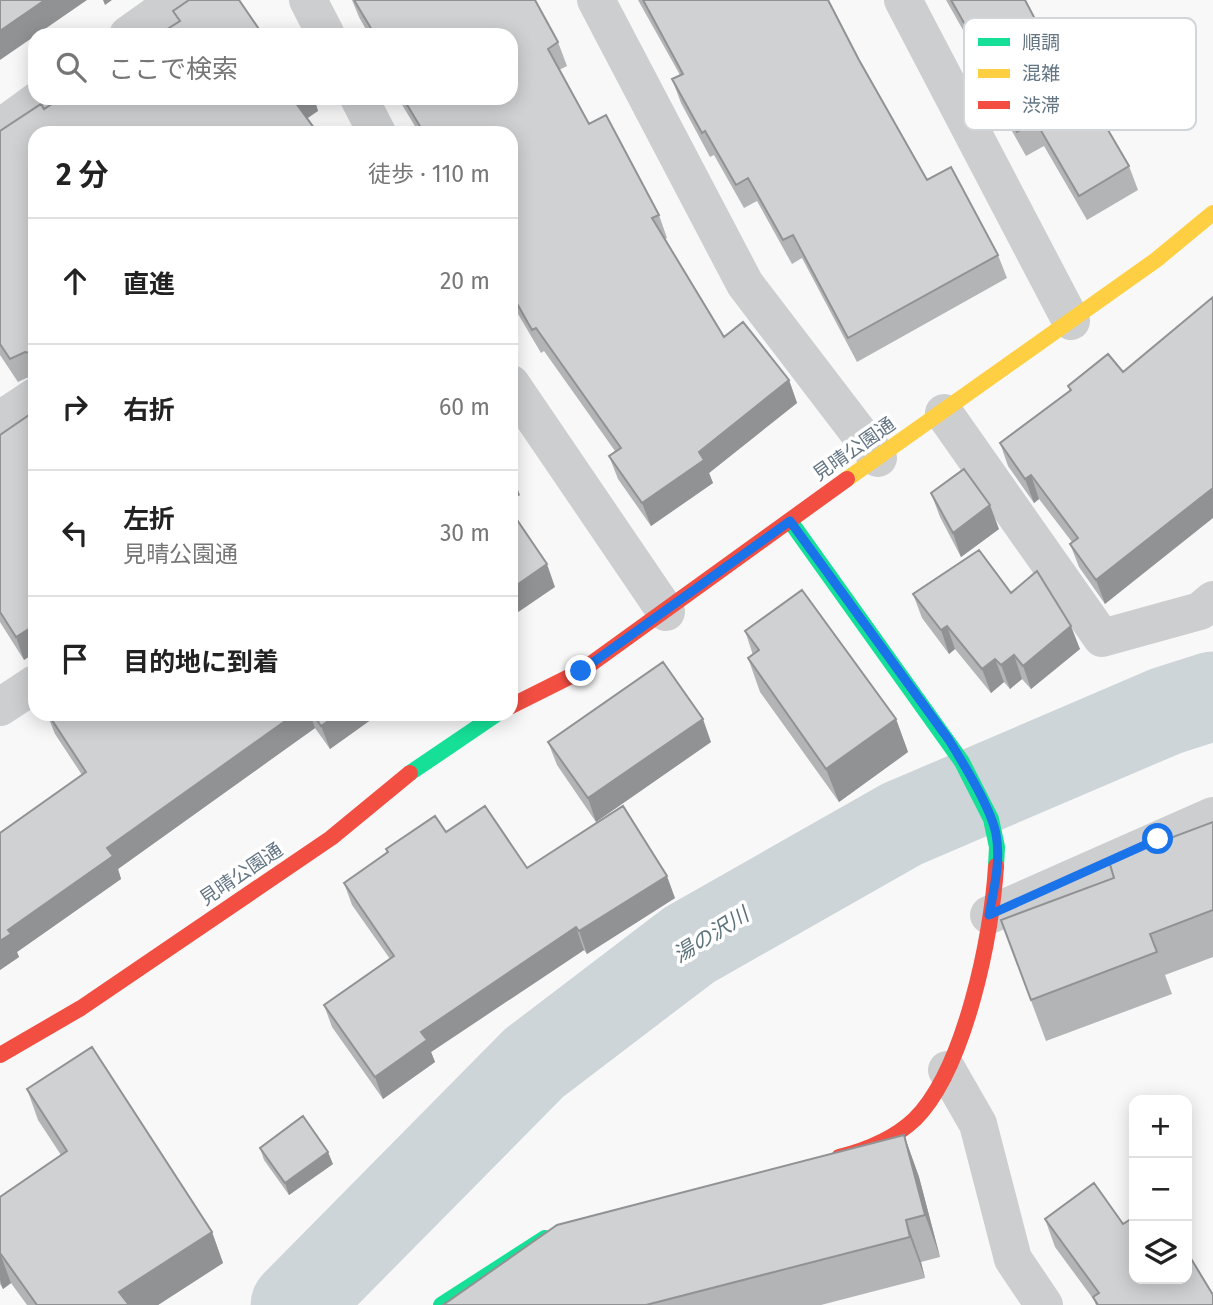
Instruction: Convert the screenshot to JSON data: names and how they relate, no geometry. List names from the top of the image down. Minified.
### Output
{"streets":{"street":["見晴公園通"]},"water":["湯の沢川"],"legend":["順調","混雑","渋滞"],"page":{"search":"ここで検索","heading":["2 分","徒歩 · 110 m"],"list":[["直進","20 m"],["右折","60 m"],["左折","見晴公園通","30 m"],"目的地に到着"],"map_buttons":["+","−"]}}
